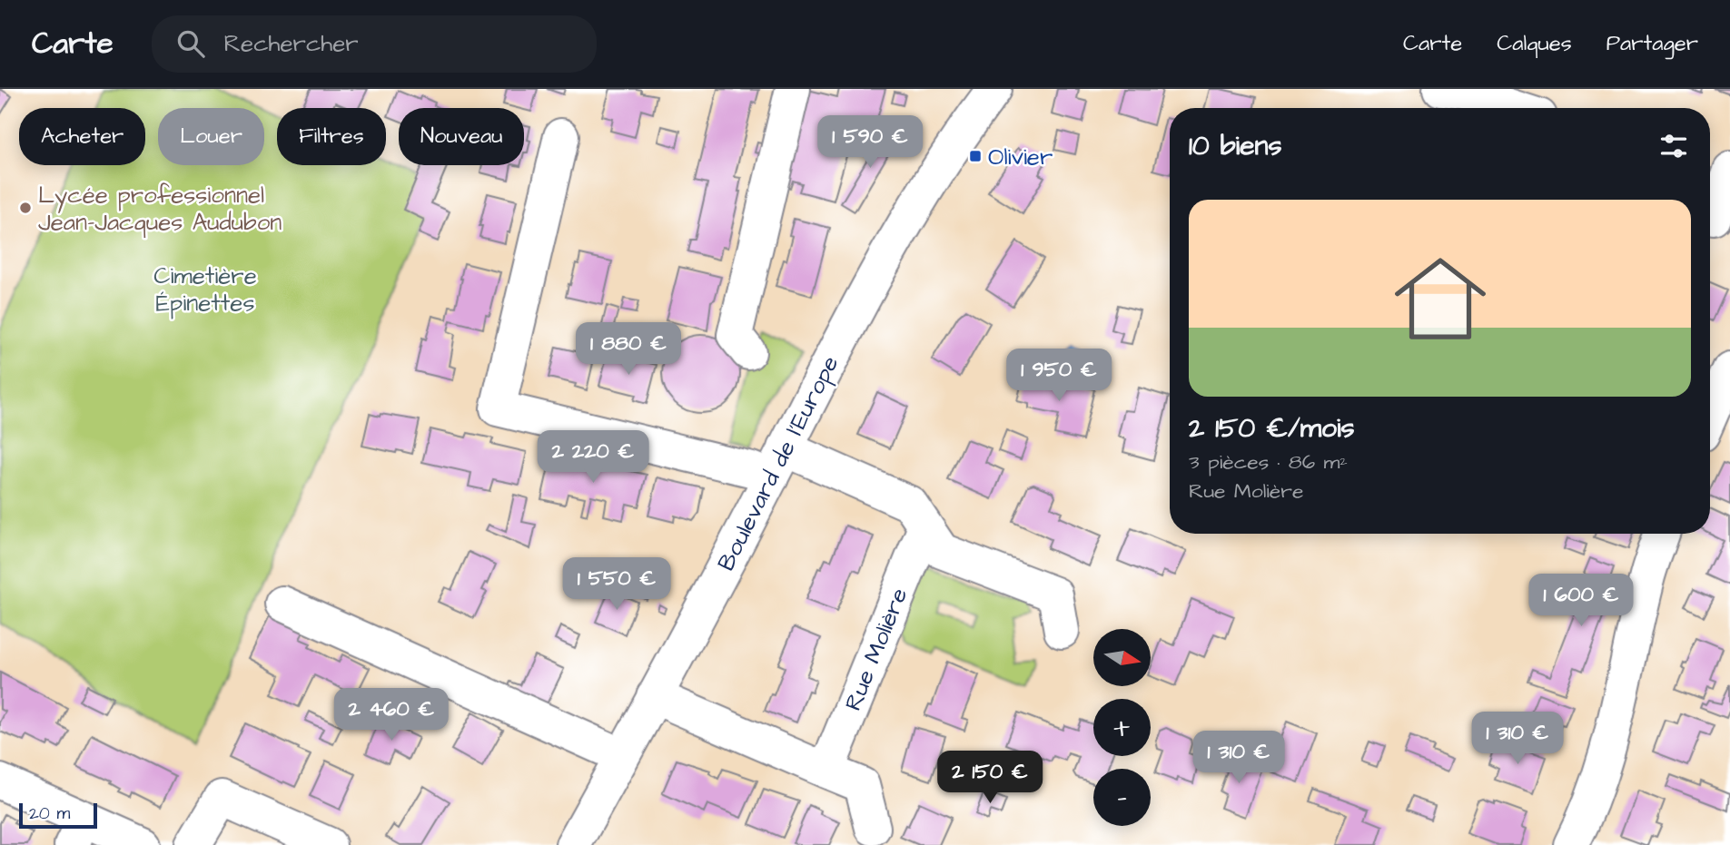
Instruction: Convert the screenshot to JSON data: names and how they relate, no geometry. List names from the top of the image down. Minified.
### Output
{"streets":{"street":["Boulevard de l'Europe","Rue Molière"]},"parks":["Cimetière Épinettes"],"places":{"transit":["Olivier"],"other":["Lycée professionnel Jean-Jacques Audubon"]},"scale_bar":"20 m","north":"right","page":{"header":"Carte","search":"Rechercher","nav":["Carte","Calques","Partager"],"chip":["Acheter","Louer","Filtres","Nouveau"],"heading":"10 biens","price":["1 590 €","1 880 €","1 950 €","2 220 €","1 550 €","1 600 €","2 460 €","1 310 €","1 310 €","2 150 €"],"list":[{"name":"2 150 €/mois","note":"3 pièces · 86 m² · Rue Molière"}],"map_buttons":["+","−"],"scale":"20 m"}}
